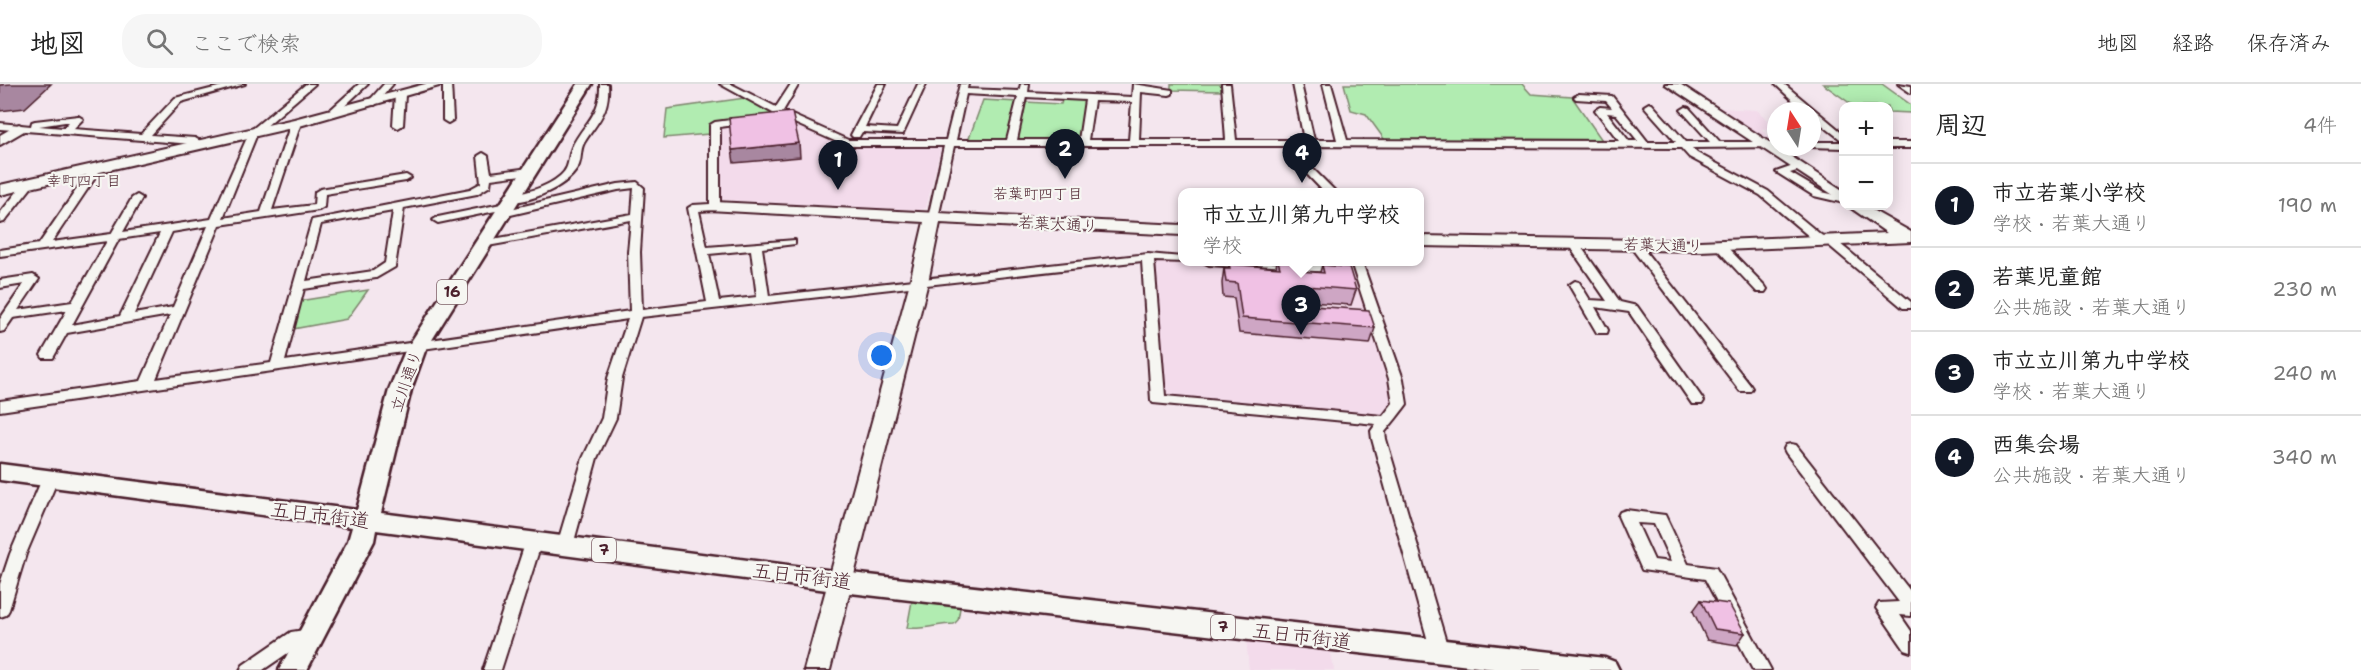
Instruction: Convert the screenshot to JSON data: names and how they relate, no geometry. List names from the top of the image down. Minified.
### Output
{"streets":{"main road":["16","立川通り","五日市街道","7"],"street":["若葉大通り"]},"crossings":[["立川通り","五日市街道"]],"districts":["幸町四丁目","若葉町四丁目"],"north":"top","page":{"header":"地図","search":"ここで検索","nav":["地図","経路","保存済み"],"heading":["周辺","4件"],"map_buttons":["+","−"],"pins":["2","4","1","3"],"list":[{"mark":"1","name":"市立若葉小学校","note":"学校 · 若葉大通り","value":"190 m"},{"mark":"2","name":"若葉児童館","note":"公共施設 · 若葉大通り","value":"230 m"},{"mark":"3","name":"市立立川第九中学校","note":"学校 · 若葉大通り","value":"240 m"},{"mark":"4","name":"西集会場","note":"公共施設 · 若葉大通り","value":"340 m"}],"popup":["市立立川第九中学校","学校"]}}
